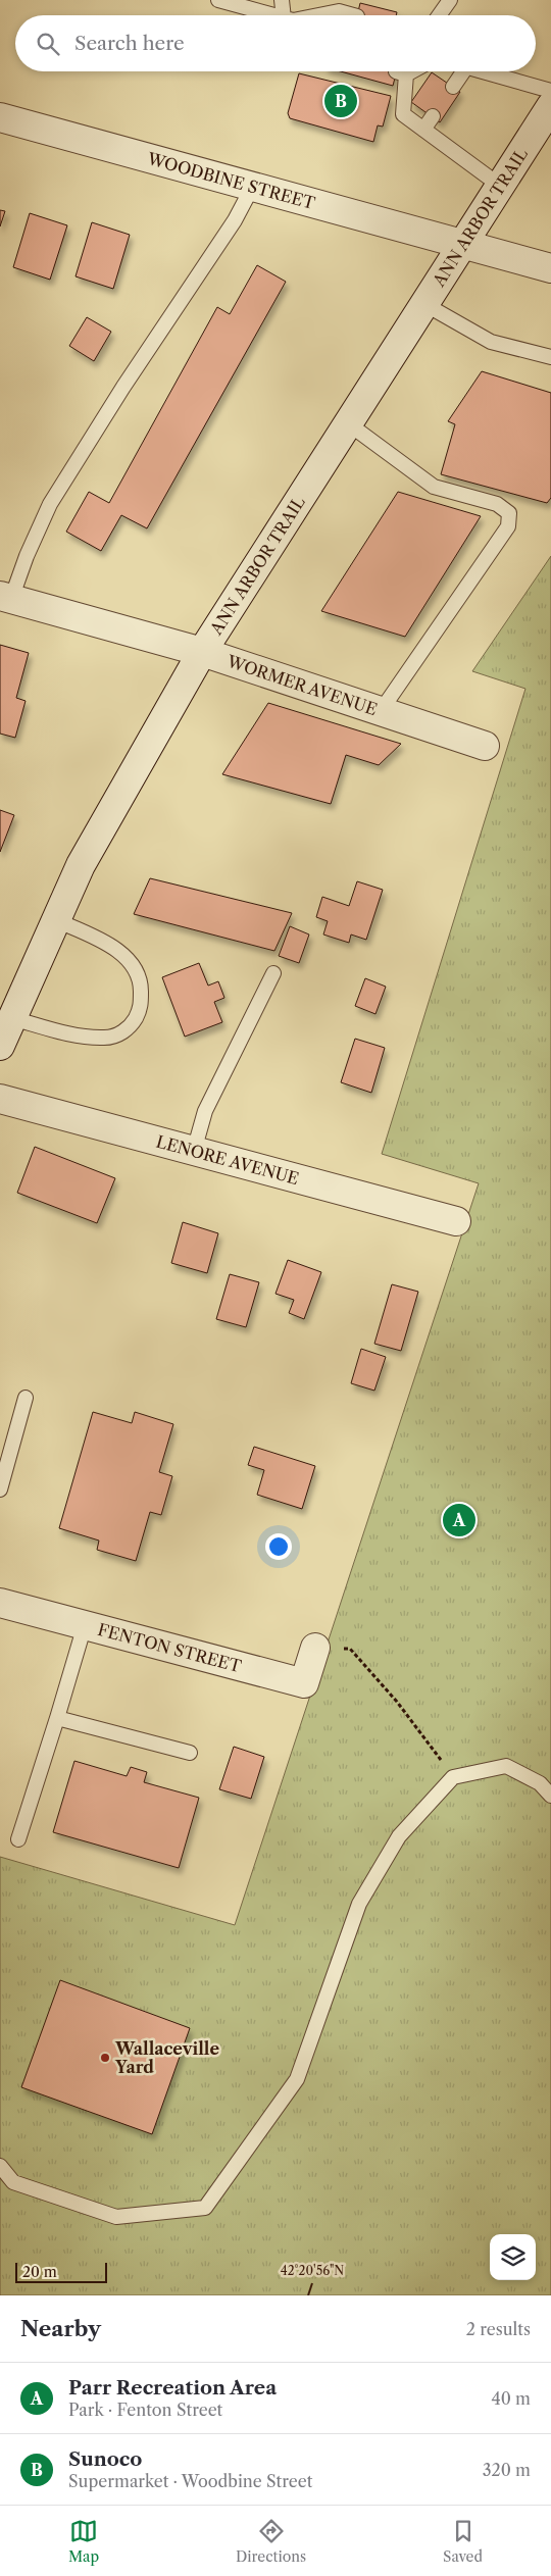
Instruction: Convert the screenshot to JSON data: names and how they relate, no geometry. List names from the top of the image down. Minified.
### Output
{"streets":{"street":["WOODBINE STREET","ANN ARBOR TRAIL","WORMER AVENUE","LENORE AVENUE","FENTON STREET"]},"crossings":[["WOODBINE STREET","ANN ARBOR TRAIL"],["ANN ARBOR TRAIL","WORMER AVENUE"]],"places":["Wallaceville Yard"],"scale_bar":"20 m","page":{"search":"Search here","pins":["B","A"],"scale":"20 m","heading":["Nearby","2 results"],"list":[{"mark":"A","name":"Parr Recreation Area","note":"Park · Fenton Street","value":"40 m"},{"mark":"B","name":"Sunoco","note":"Supermarket · Woodbine Street","value":"320 m"}],"nav":["Map","Directions","Saved"]},"coordinates":["42°20'56\"N"]}
